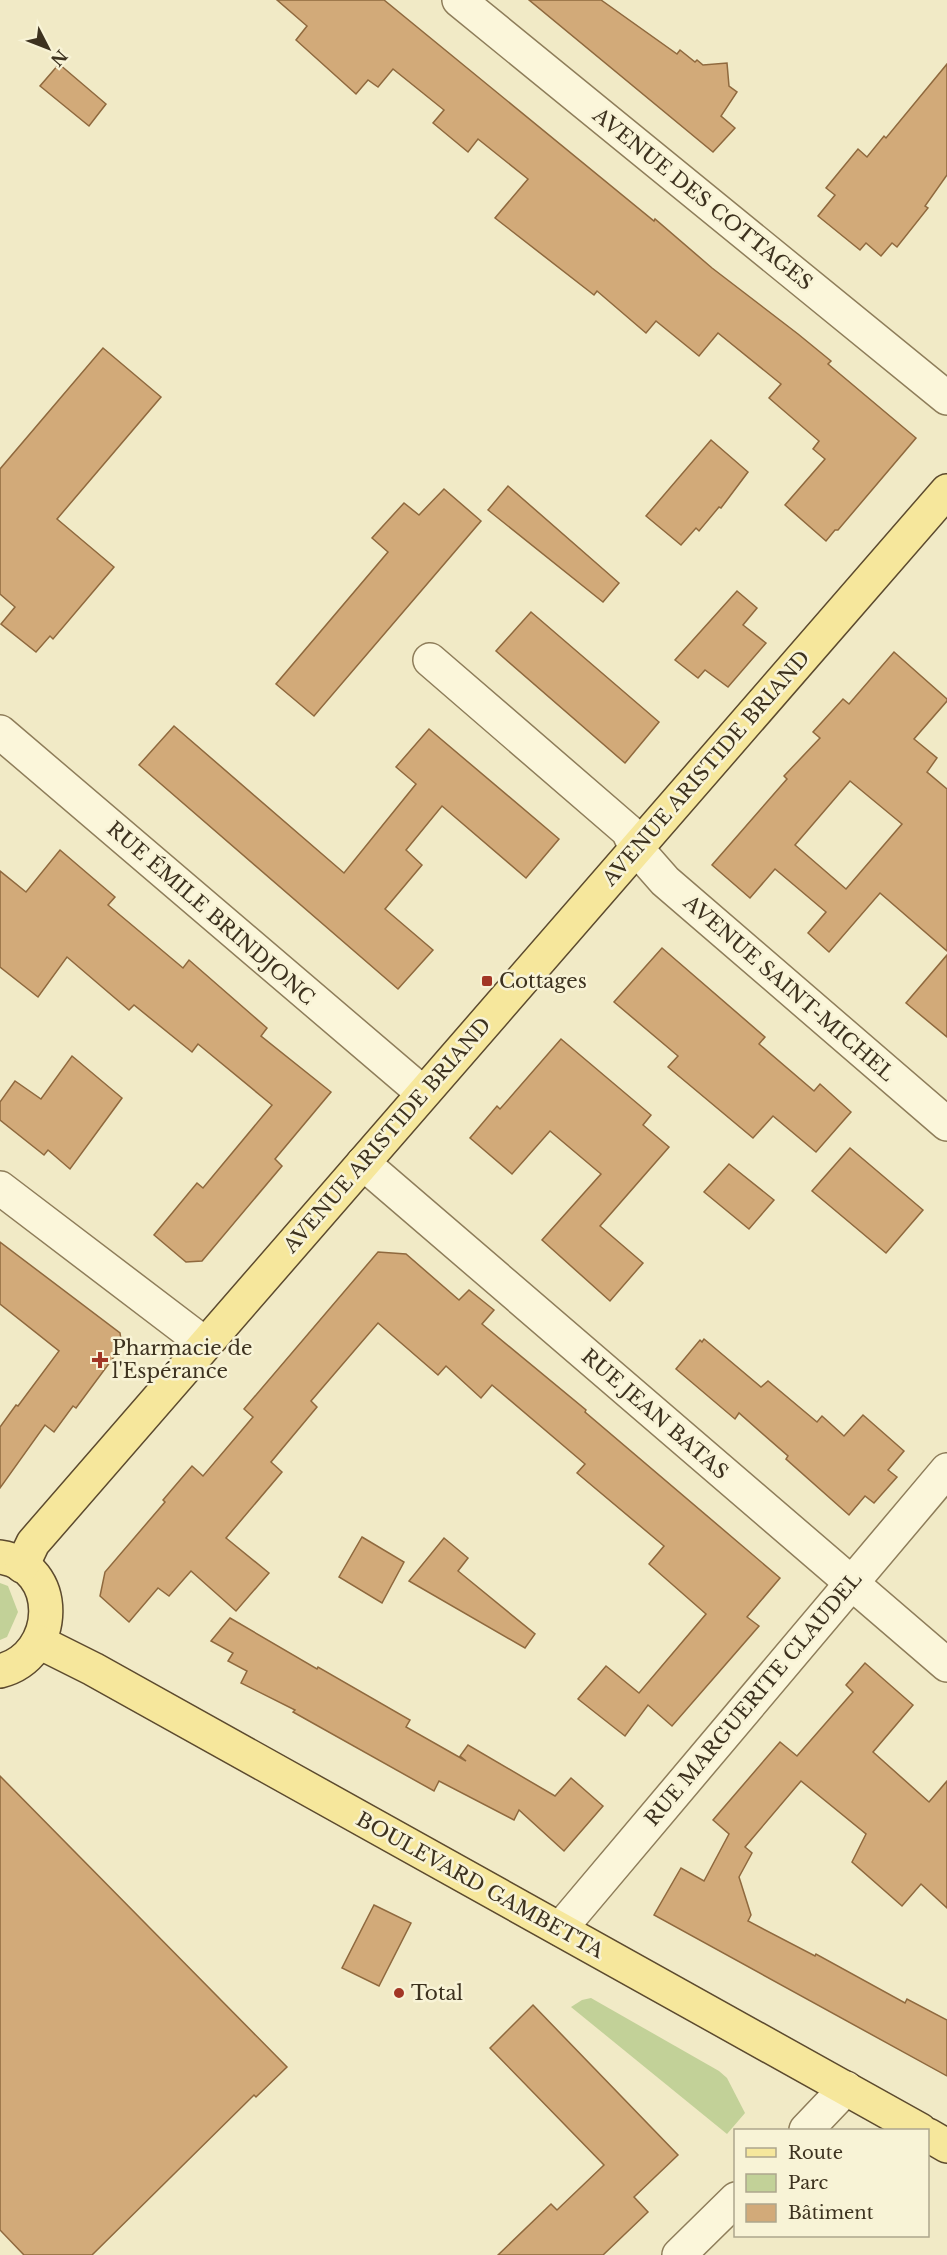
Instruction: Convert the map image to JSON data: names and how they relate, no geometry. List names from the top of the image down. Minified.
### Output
{"streets":{"main road":["AVENUE ARISTIDE BRIAND","BOULEVARD GAMBETTA"],"street":["AVENUE DES COTTAGES","RUE ÉMILE BRINDJONC","AVENUE SAINT-MICHEL","RUE JEAN BATAS","RUE MARGUERITE CLAUDEL"]},"crossings":[["AVENUE ARISTIDE BRIAND","RUE ÉMILE BRINDJONC"],["AVENUE ARISTIDE BRIAND","AVENUE SAINT-MICHEL"],["AVENUE ARISTIDE BRIAND","RUE JEAN BATAS"],["RUE JEAN BATAS","RUE MARGUERITE CLAUDEL"],["RUE MARGUERITE CLAUDEL","BOULEVARD GAMBETTA"]],"places":{"transit":["Cottages"],"health":["Pharmacie de l'Espérance"],"other":["Total"]},"legend":["Route","Parc","Bâtiment"],"north":"bottom right"}
